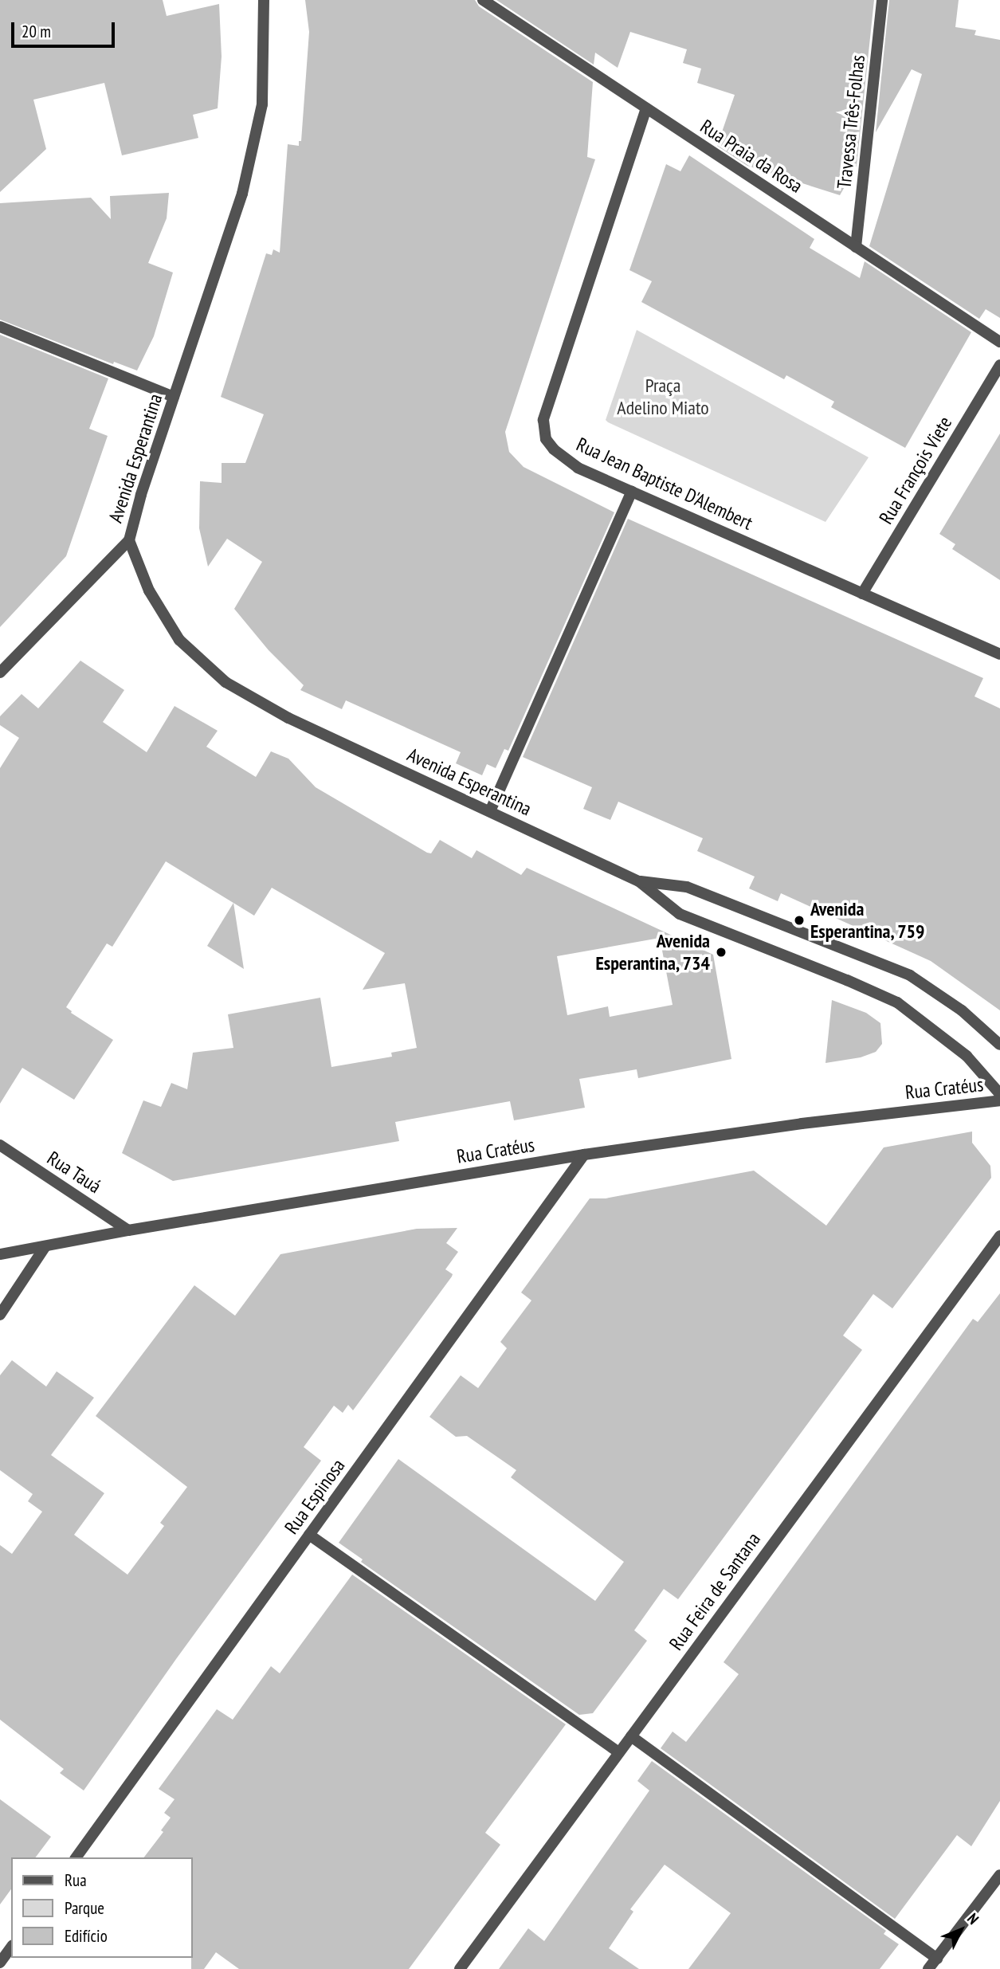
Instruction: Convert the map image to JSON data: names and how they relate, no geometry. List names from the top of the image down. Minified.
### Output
{"streets":{"street":["Travessa Três-Folhas","Rua Praia da Rosa","Avenida Esperantina","Rua François Viete","Rua Jean Baptiste D'Alembert","Rua Cratéus","Rua Tauá","Rua Espinosa","Rua Feira de Santana"]},"crossings":[["Travessa Três-Folhas","Rua Praia da Rosa"],["Rua Praia da Rosa","Rua Jean Baptiste D'Alembert"],["Rua François Viete","Rua Jean Baptiste D'Alembert"],["Rua Cratéus","Rua Tauá"],["Rua Cratéus","Rua Espinosa"]],"parks":["Praça Adelino Miato"],"places":["Avenida Esperantina, 759","Avenida Esperantina, 734"],"legend":["Rua","Parque","Edifício"],"scale_bar":"20 m","north":"top right"}
